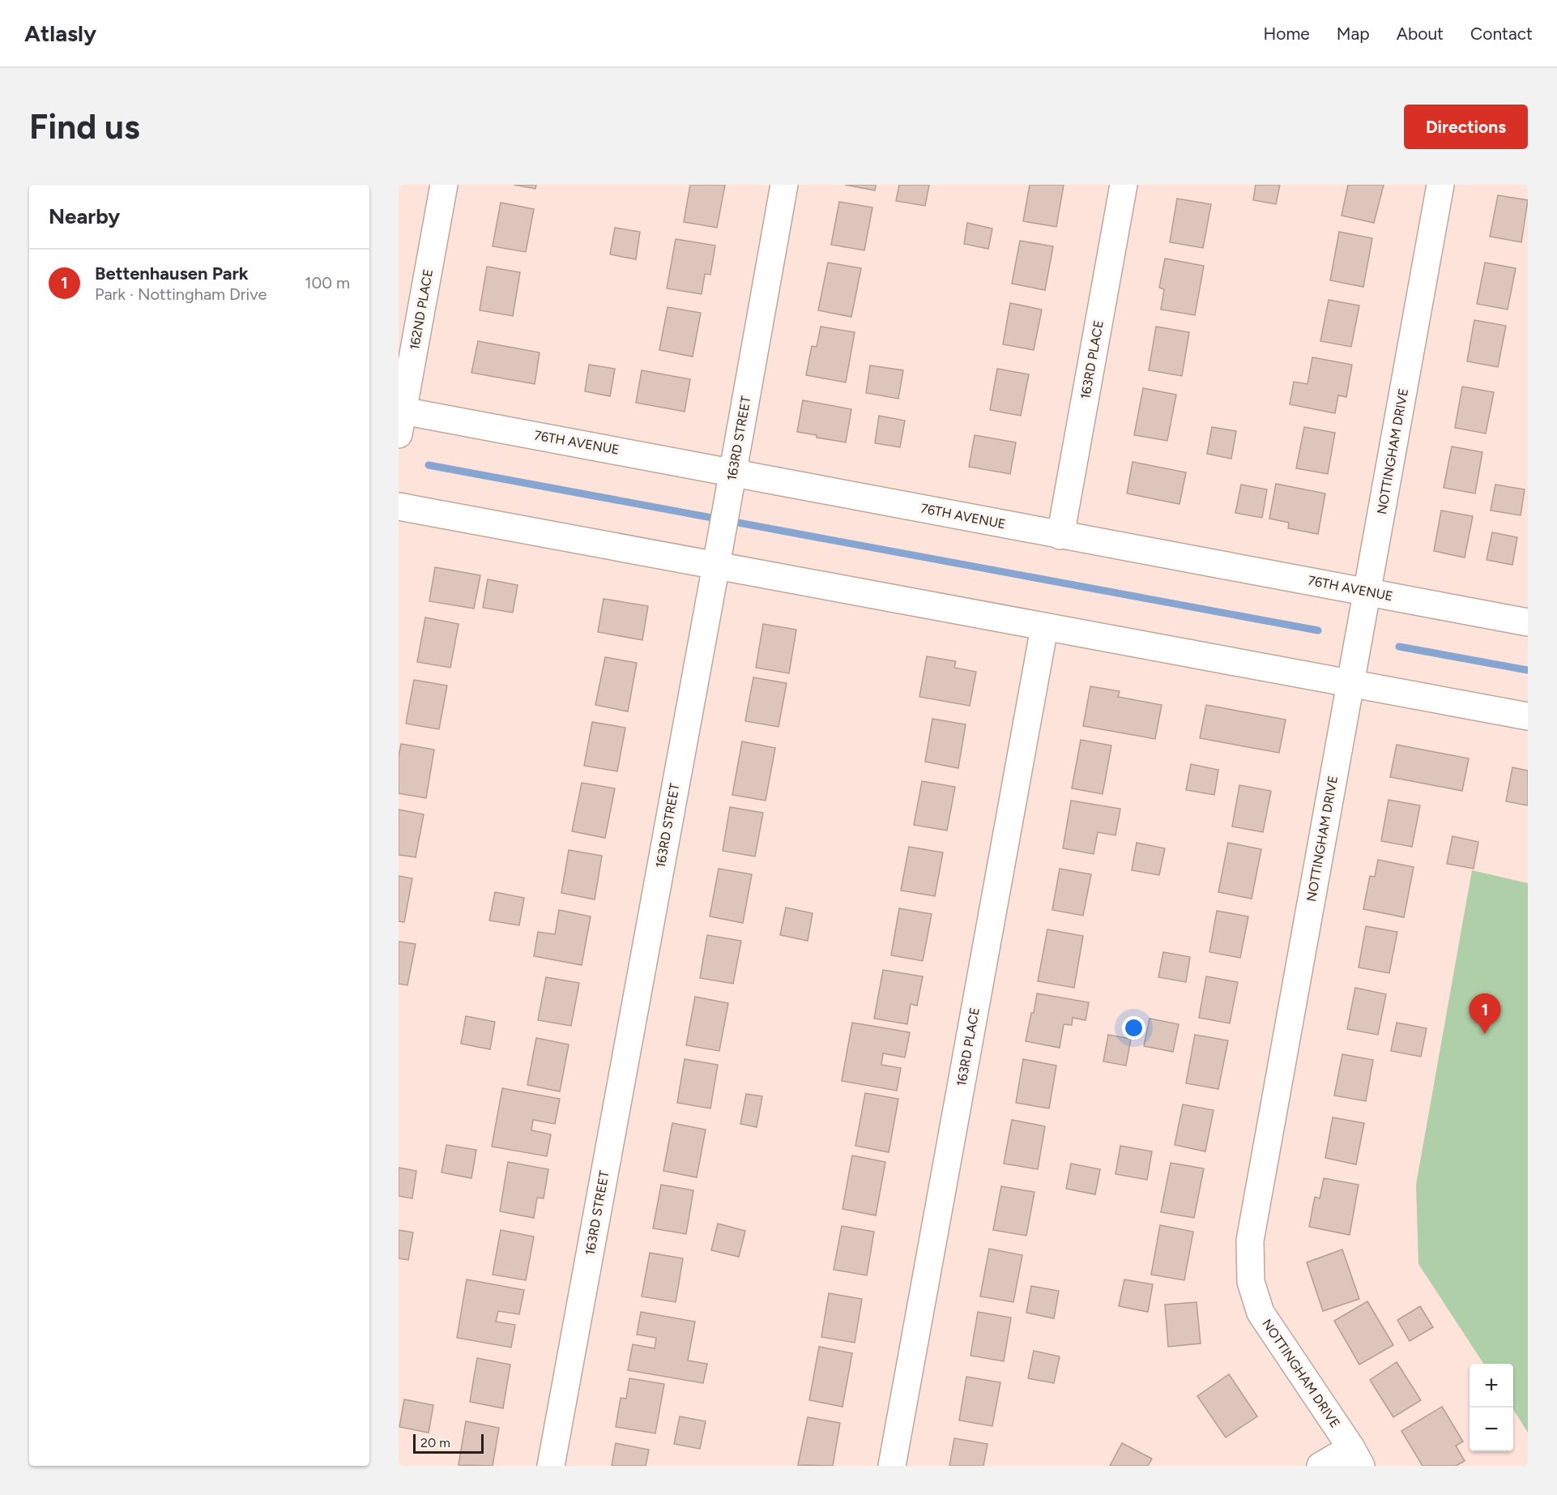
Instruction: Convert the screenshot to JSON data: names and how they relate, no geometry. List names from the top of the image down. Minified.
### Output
{"streets":{"street":["162ND PLACE","163RD PLACE","163RD STREET","76TH AVENUE","NOTTINGHAM DRIVE"]},"crossings":[["162ND PLACE","76TH AVENUE"],["163RD PLACE","76TH AVENUE"],["163RD STREET","76TH AVENUE"],["76TH AVENUE","NOTTINGHAM DRIVE"]],"scale_bar":"20 m","page":{"header":"Atlasly","nav":["Home","Map","About","Contact"],"buttons":"Directions","title":"Find us","heading":"Nearby","list":[{"mark":"1","name":"Bettenhausen Park","note":"Park · Nottingham Drive","value":"100 m"}],"pins":"1","map_buttons":["+","−"],"scale":"20 m"}}
